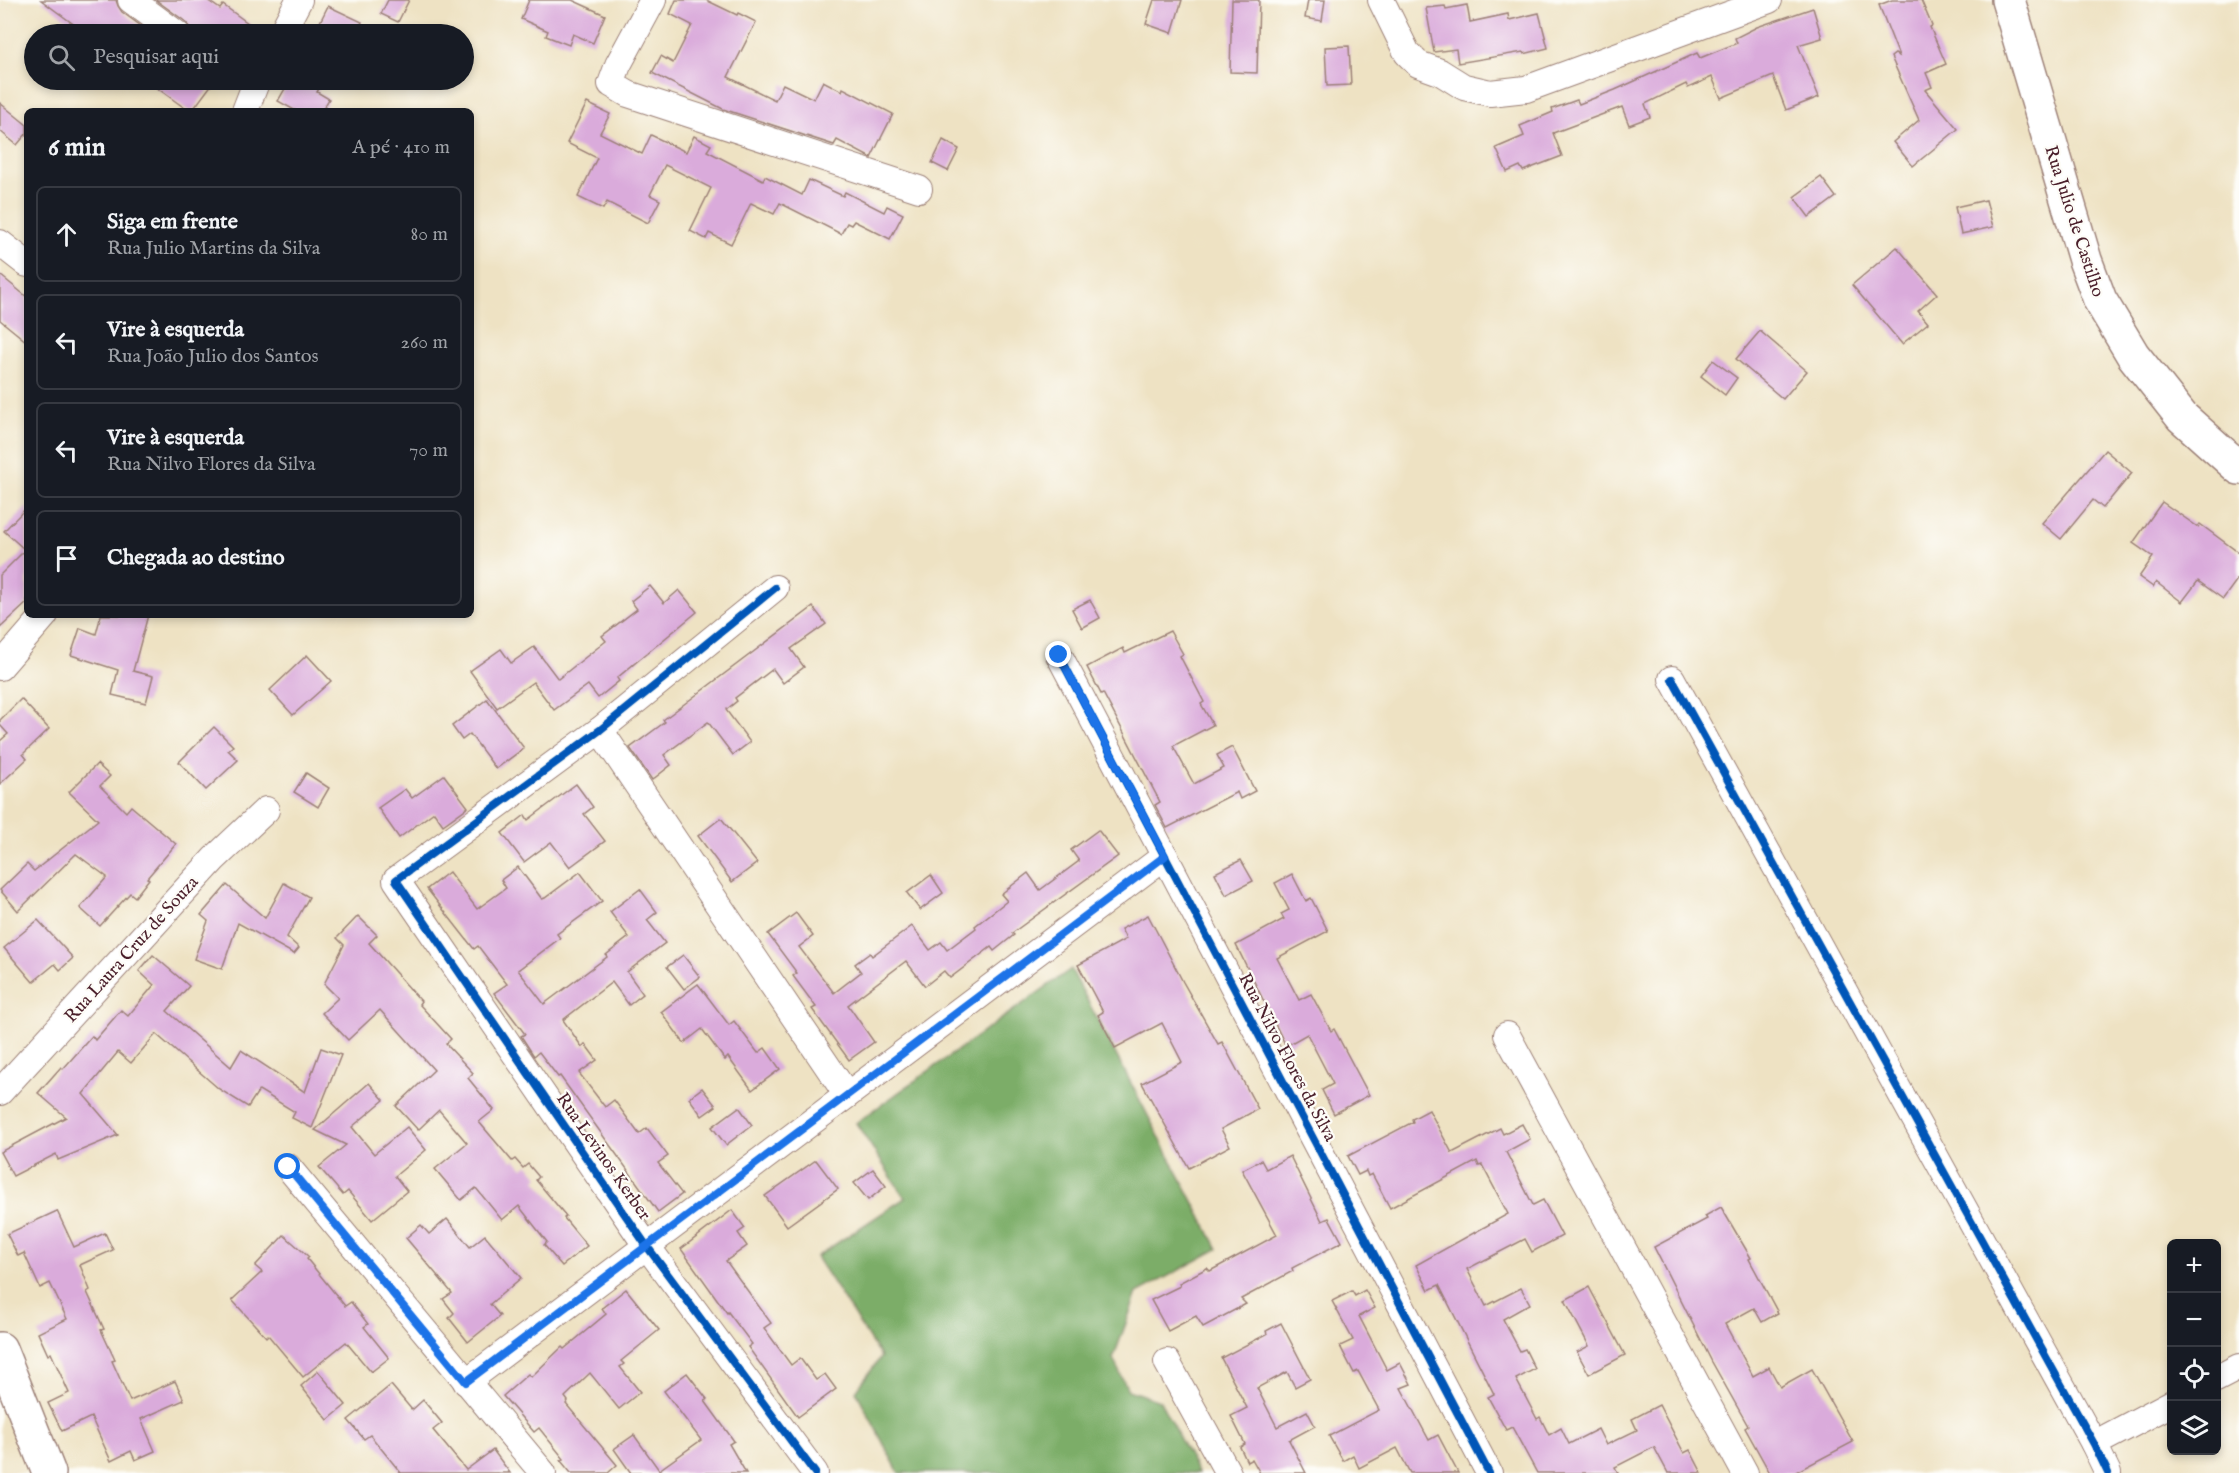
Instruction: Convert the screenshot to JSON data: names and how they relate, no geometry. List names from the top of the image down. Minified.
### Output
{"streets":{"street":["Rua Julio de Castilho","Rua Laura Cruz de Souza","Rua Nilvo Flores da Silva","Rua Levinos Kerber"]},"page":{"search":"Pesquisar aqui","heading":["6 min","A pé · 410 m"],"list":[["Siga em frente","Rua Julio Martins da Silva","80 m"],["Vire à esquerda","Rua João Julio dos Santos","260 m"],["Vire à esquerda","Rua Nilvo Flores da Silva","70 m"],"Chegada ao destino"],"map_buttons":["+","−"]}}
